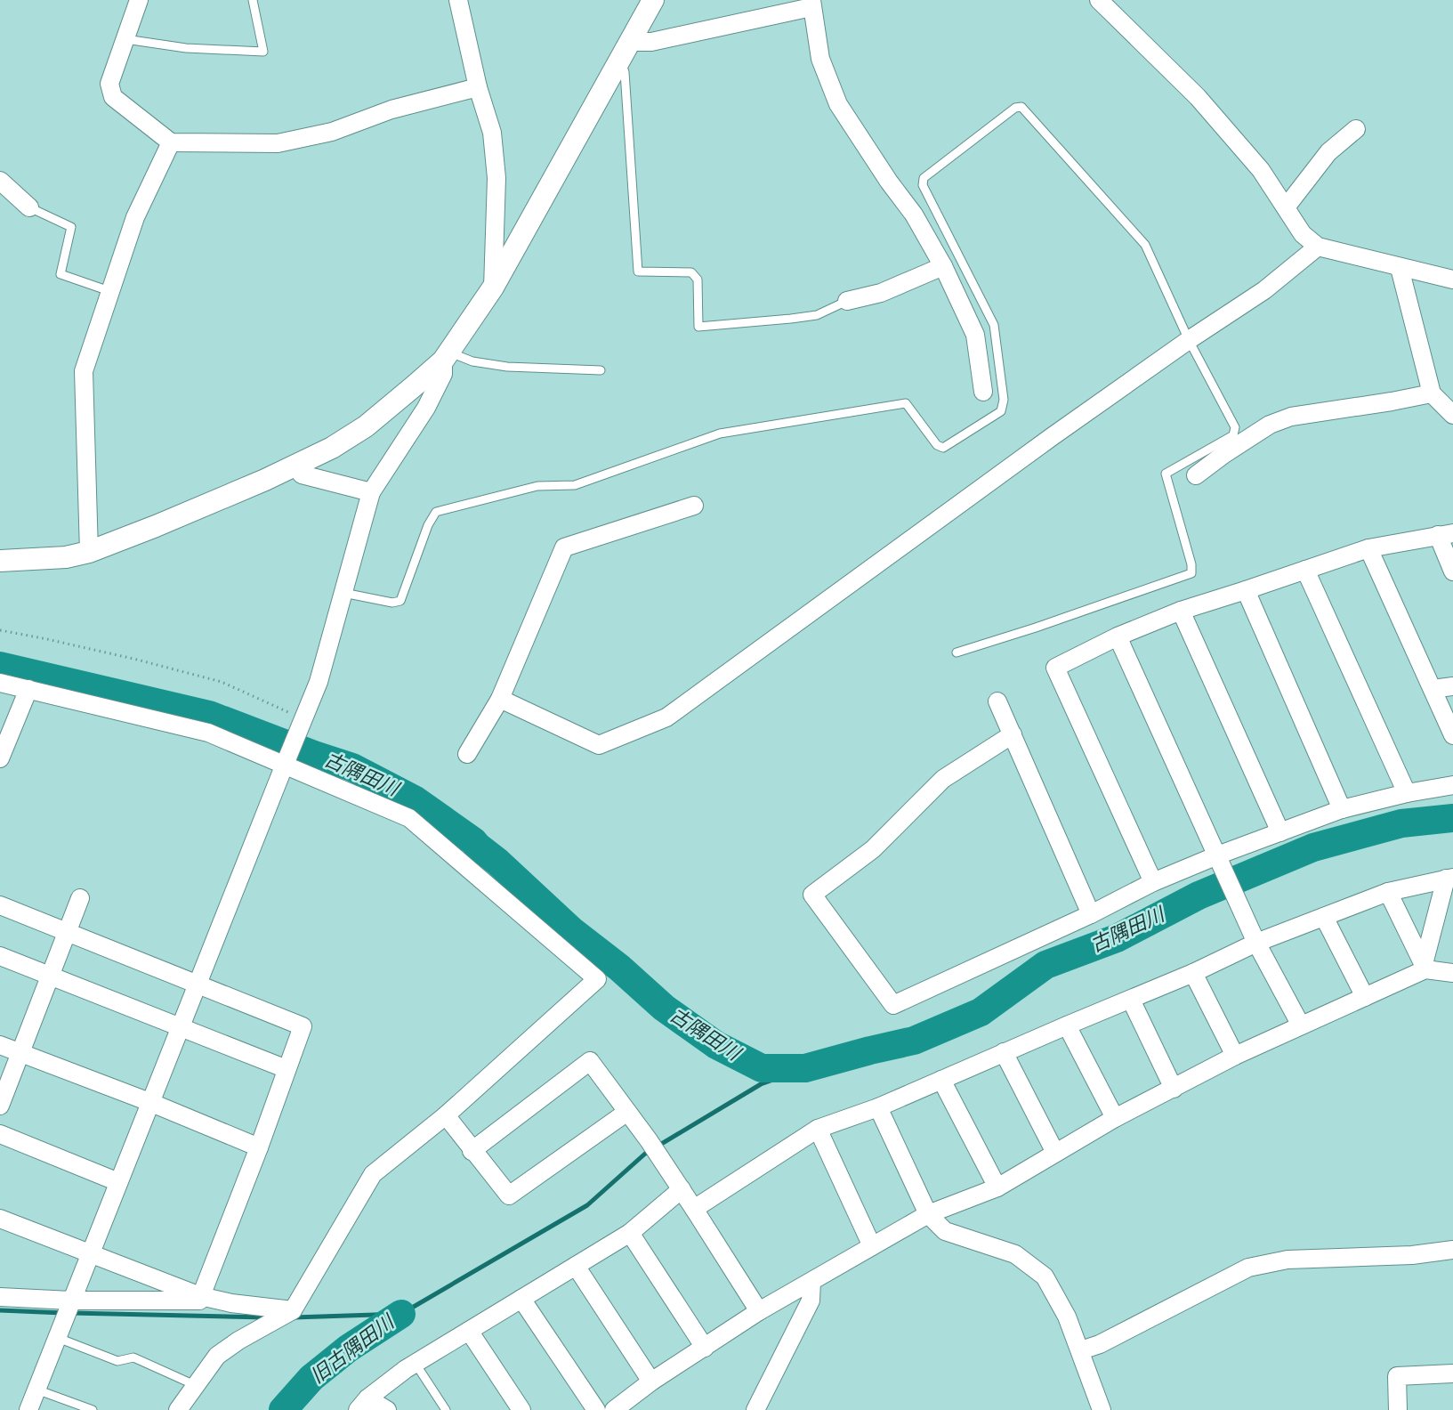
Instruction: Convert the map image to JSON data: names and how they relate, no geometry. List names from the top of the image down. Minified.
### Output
{"water":["古隅田川","旧古隅田川"]}
